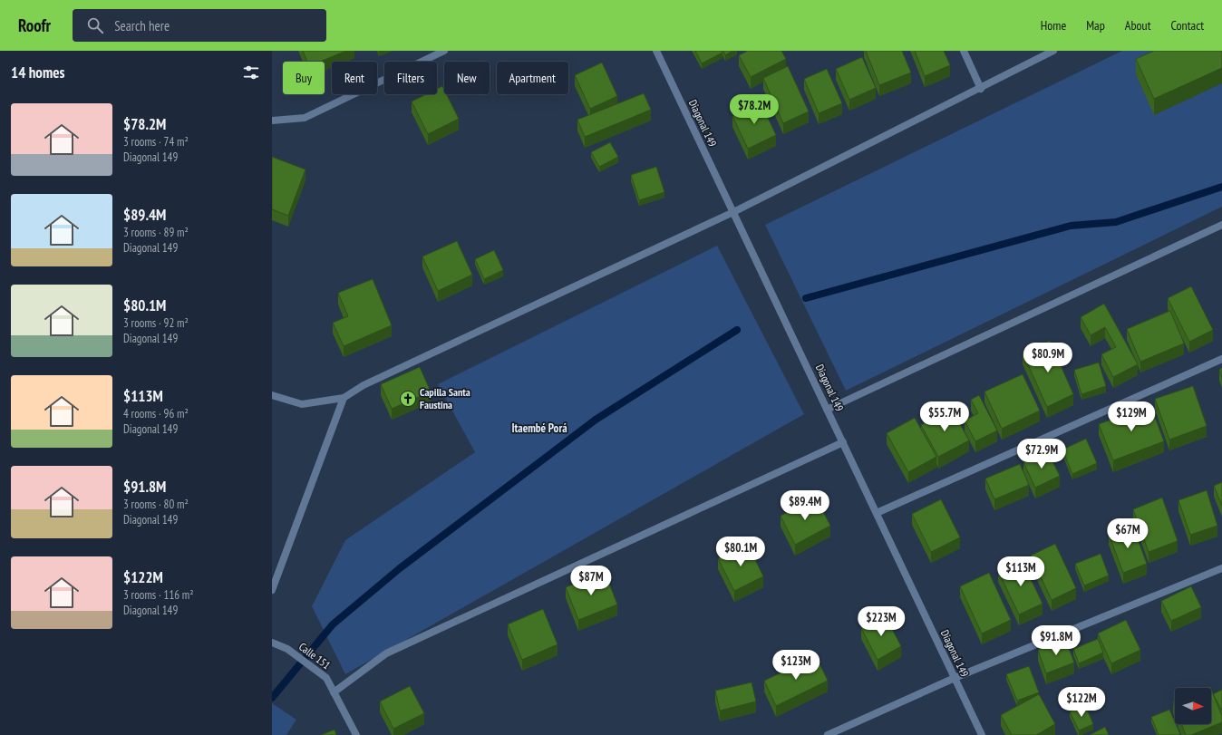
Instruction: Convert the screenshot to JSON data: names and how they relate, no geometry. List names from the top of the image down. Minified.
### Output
{"streets":{"street":["Diagonal 149","Calle 151"]},"districts":["Itaembé Porá"],"places":{"church":["Capilla Santa Faustina"]},"north":"right","page":{"header":"Roofr","search":"Search here","nav":["Home","Map","About","Contact"],"heading":"14 homes","chip":["Buy","Rent","Filters","New","Apartment"],"list":[{"name":"$78.2M","note":"3 rooms · 74 m² · Diagonal 149"},{"name":"$89.4M","note":"3 rooms · 89 m² · Diagonal 149"},{"name":"$80.1M","note":"3 rooms · 92 m² · Diagonal 149"},{"name":"$113M","note":"4 rooms · 96 m² · Diagonal 149"},{"name":"$91.8M","note":"3 rooms · 80 m² · Diagonal 149"},{"name":"$122M","note":"3 rooms · 116 m² · Diagonal 149"}],"price":["$78.2M","$80.9M","$55.7M","$129M","$72.9M","$89.4M","$67M","$80.1M","$113M","$87M","$223M","$91.8M","$123M","$122M"]}}
